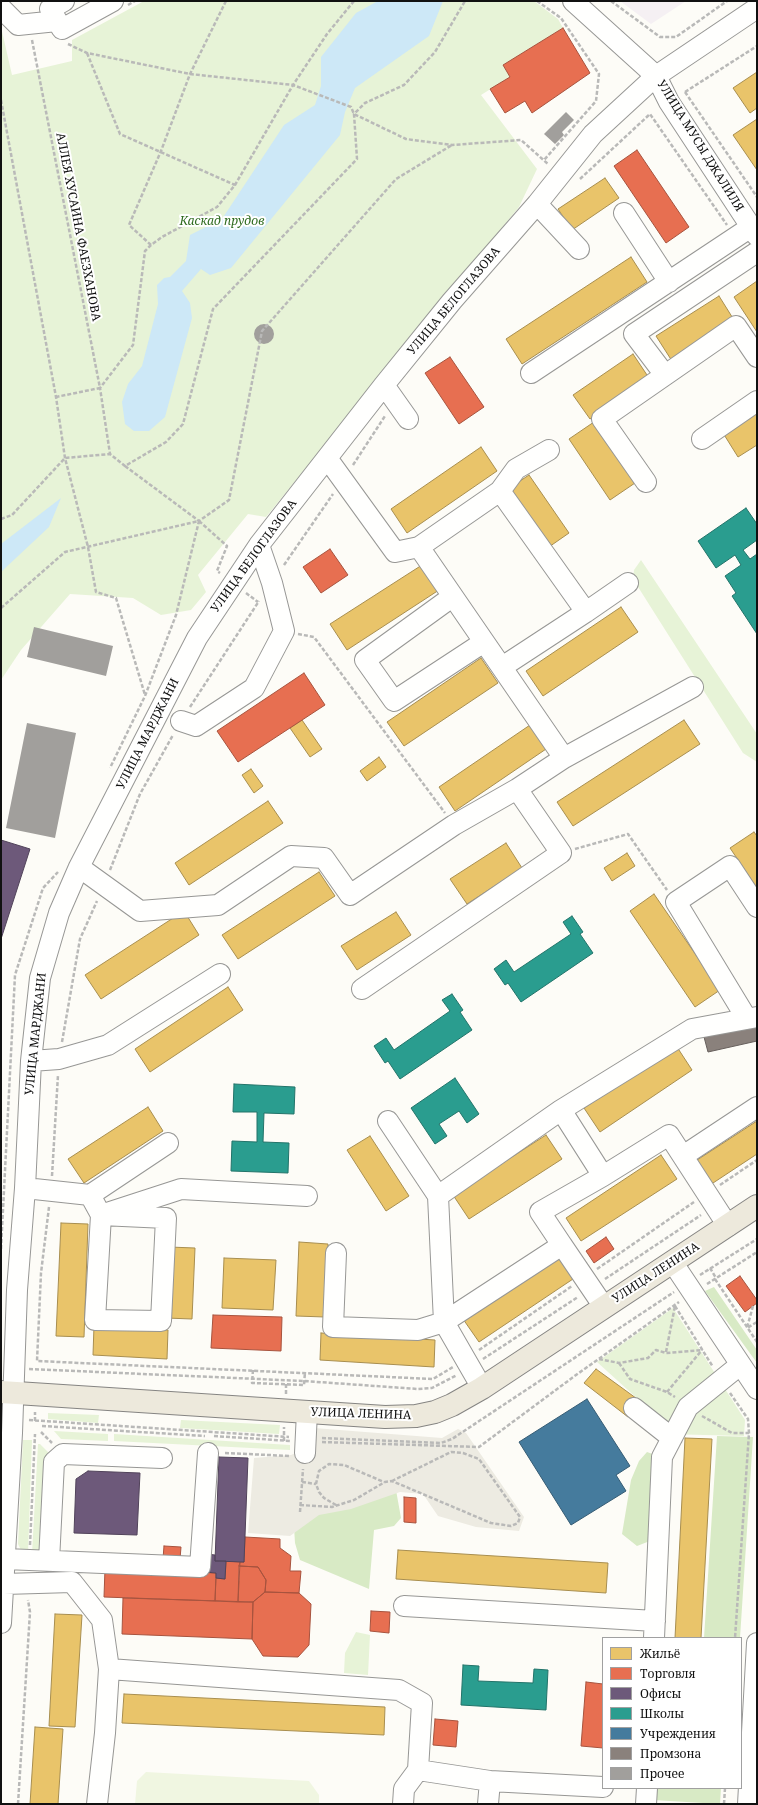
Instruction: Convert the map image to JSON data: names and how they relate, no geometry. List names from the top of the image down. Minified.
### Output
{"streets":{"main road":["УЛИЦА ЛЕНИНА"],"street":["УЛИЦА МУСЫ ДЖАЛИЛЯ","УЛИЦА БЕЛОГЛАЗОВА","УЛИЦА МАРДЖАНИ"],"path":["АЛЛЕЯ ХУСАИНА ФАЕЗХАНОВА"]},"crossings":[["УЛИЦА МУСЫ ДЖАЛИЛЯ","УЛИЦА БЕЛОГЛАЗОВА"],["УЛИЦА БЕЛОГЛАЗОВА","УЛИЦА МАРДЖАНИ"],["УЛИЦА МАРДЖАНИ","УЛИЦА ЛЕНИНА"]],"parks":["Каскад прудов"],"legend":["Жильё","Торговля","Офисы","Школы","Учреждения","Промзона","Прочее"]}
